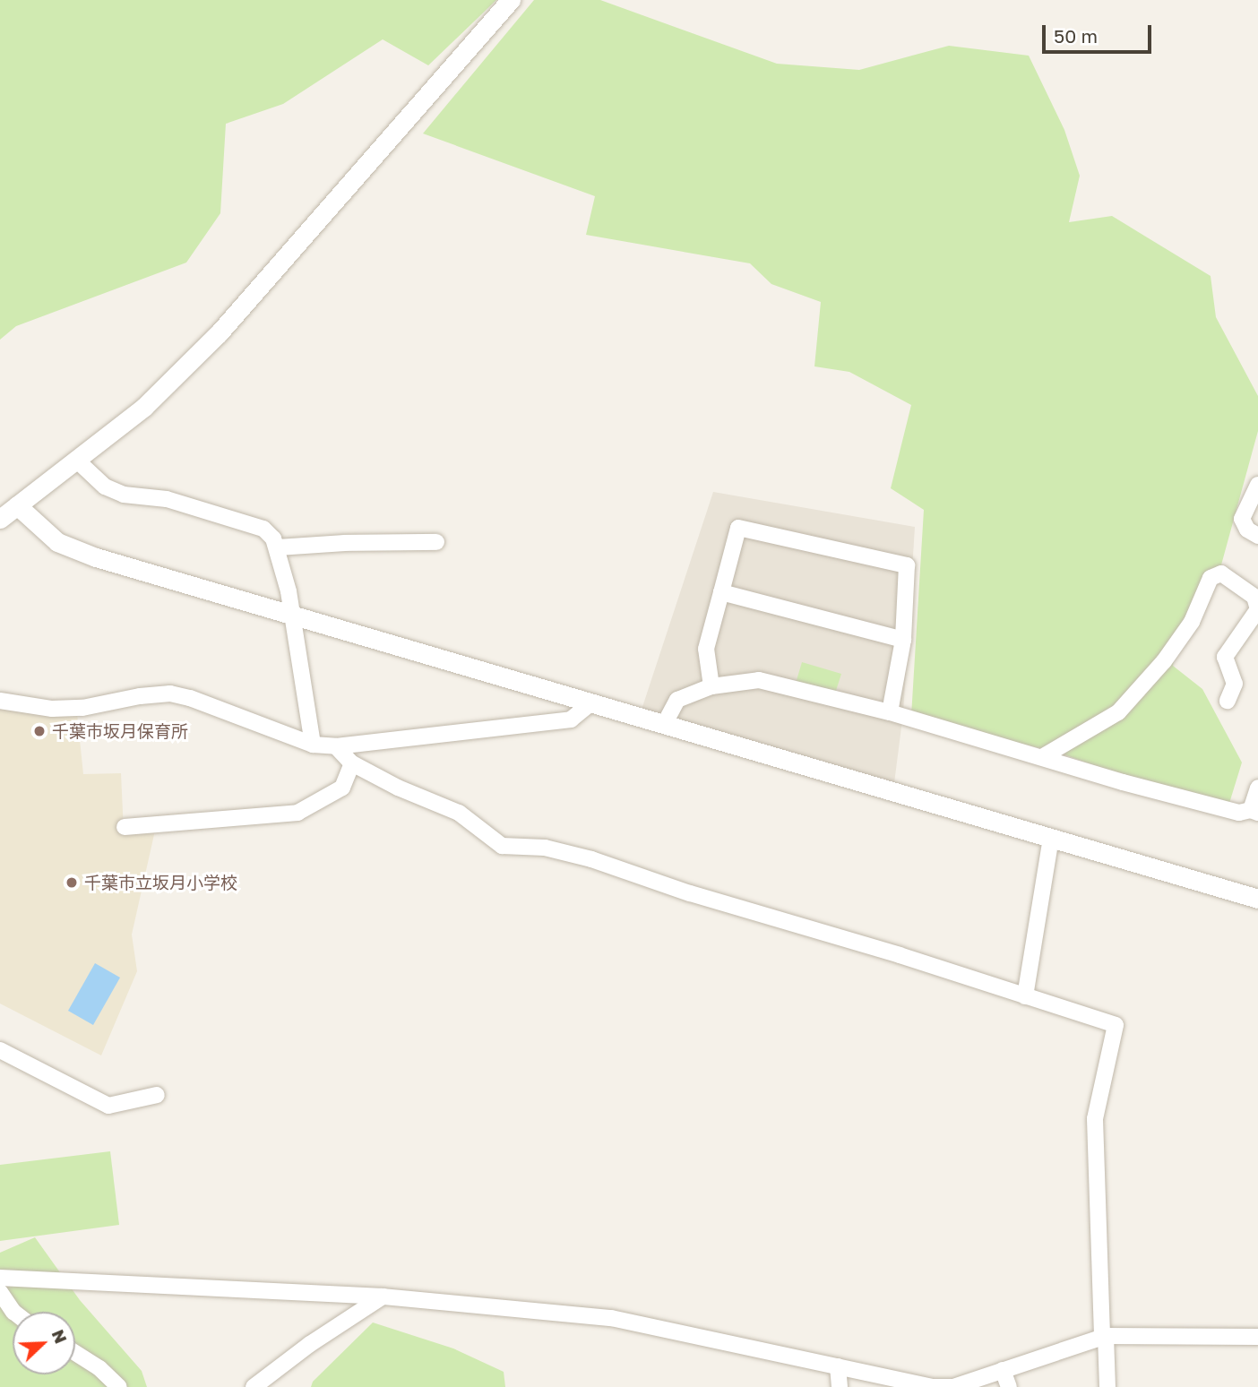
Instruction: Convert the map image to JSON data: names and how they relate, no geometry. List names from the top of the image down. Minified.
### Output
{"places":["千葉市坂月保育所","千葉市立坂月小学校"],"scale_bar":"50 m","north":"top right"}
